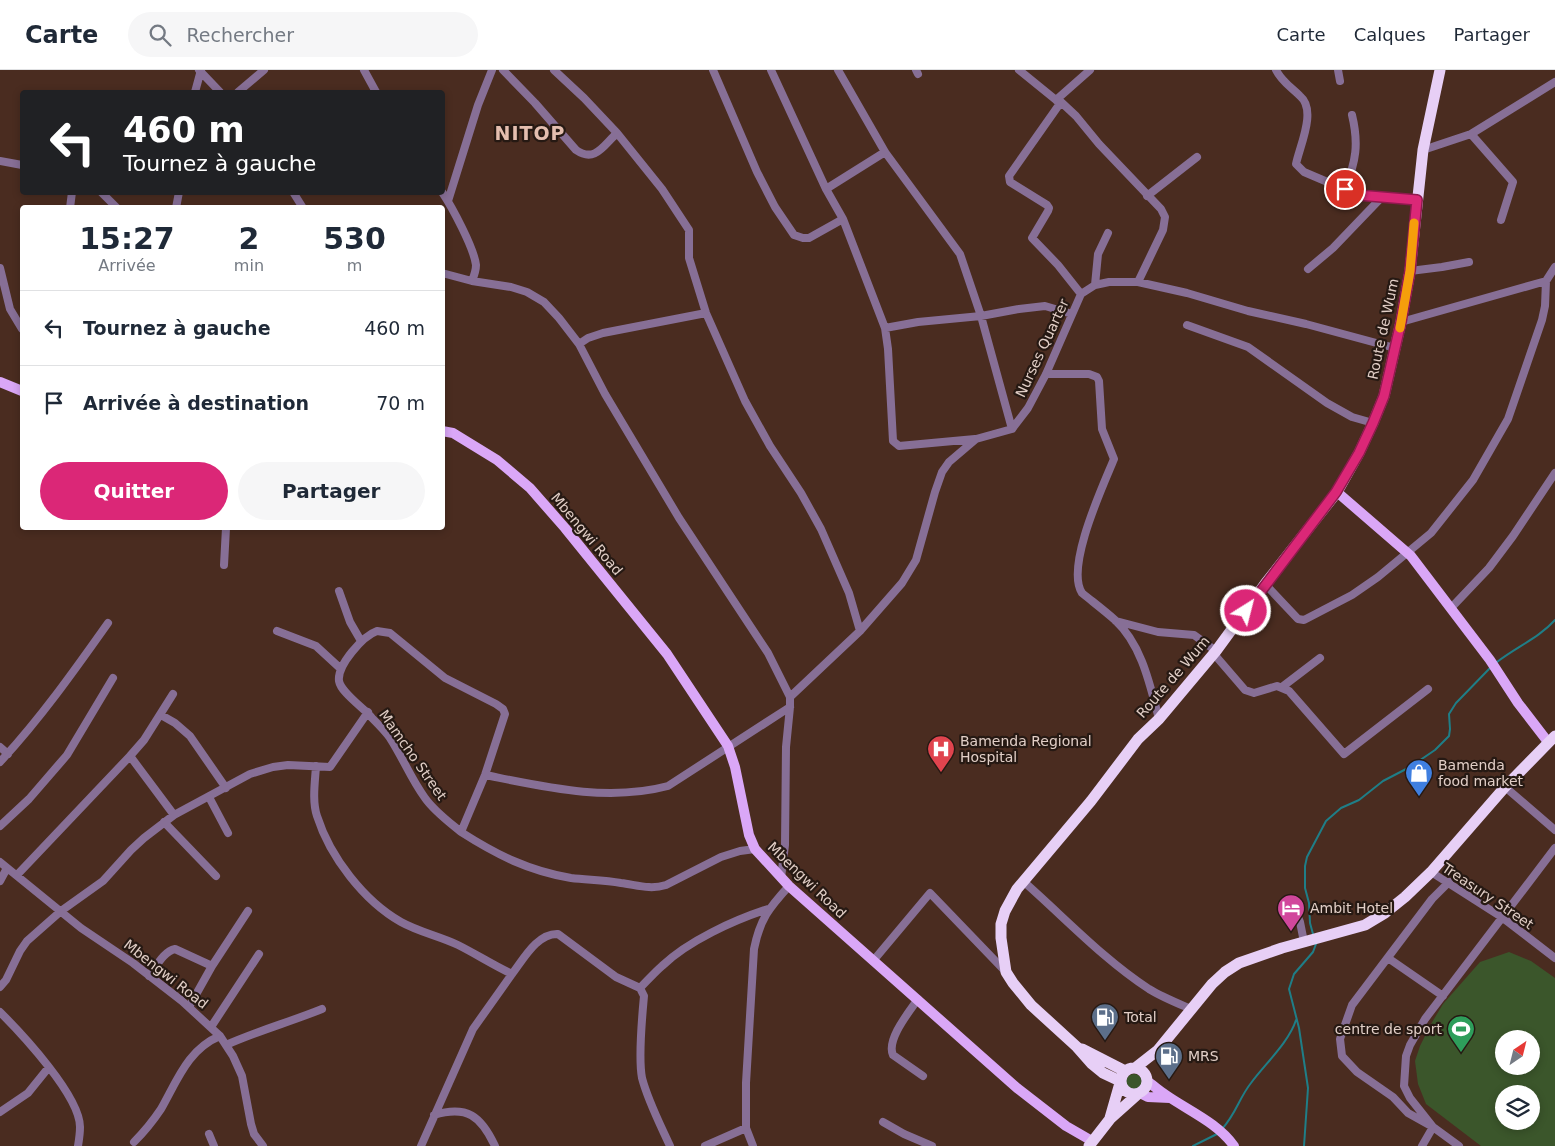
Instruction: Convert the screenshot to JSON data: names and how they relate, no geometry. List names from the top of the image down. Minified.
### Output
{"streets":{"highway":["Route de Wum"],"main road":["Mbengwi Road"],"street":["Nurses Quarter","Mamcho Street","Treasury Street"]},"crossings":[["Route de Wum","Nurses Quarter"],["Mbengwi Road","Mamcho Street"]],"districts":["NITOP"],"places":{"hospital":["Bamenda Regional Hospital"],"shop":["Bamenda food market"],"hotel":["Ambit Hotel"],"fuel station":["Total","MRS"],"sports":["centre de sport"]},"north":"top right","page":{"header":"Carte","search":"Rechercher","nav":["Carte","Calques","Partager"],"turn":["460 m","Tournez à gauche"],"eta":["15:27","Arrivée","2","min","530","m"],"list":[{"name":"Tournez à gauche","value":"460 m"},{"name":"Arrivée à destination","value":"70 m"}],"buttons":["Quitter","Partager"]}}
